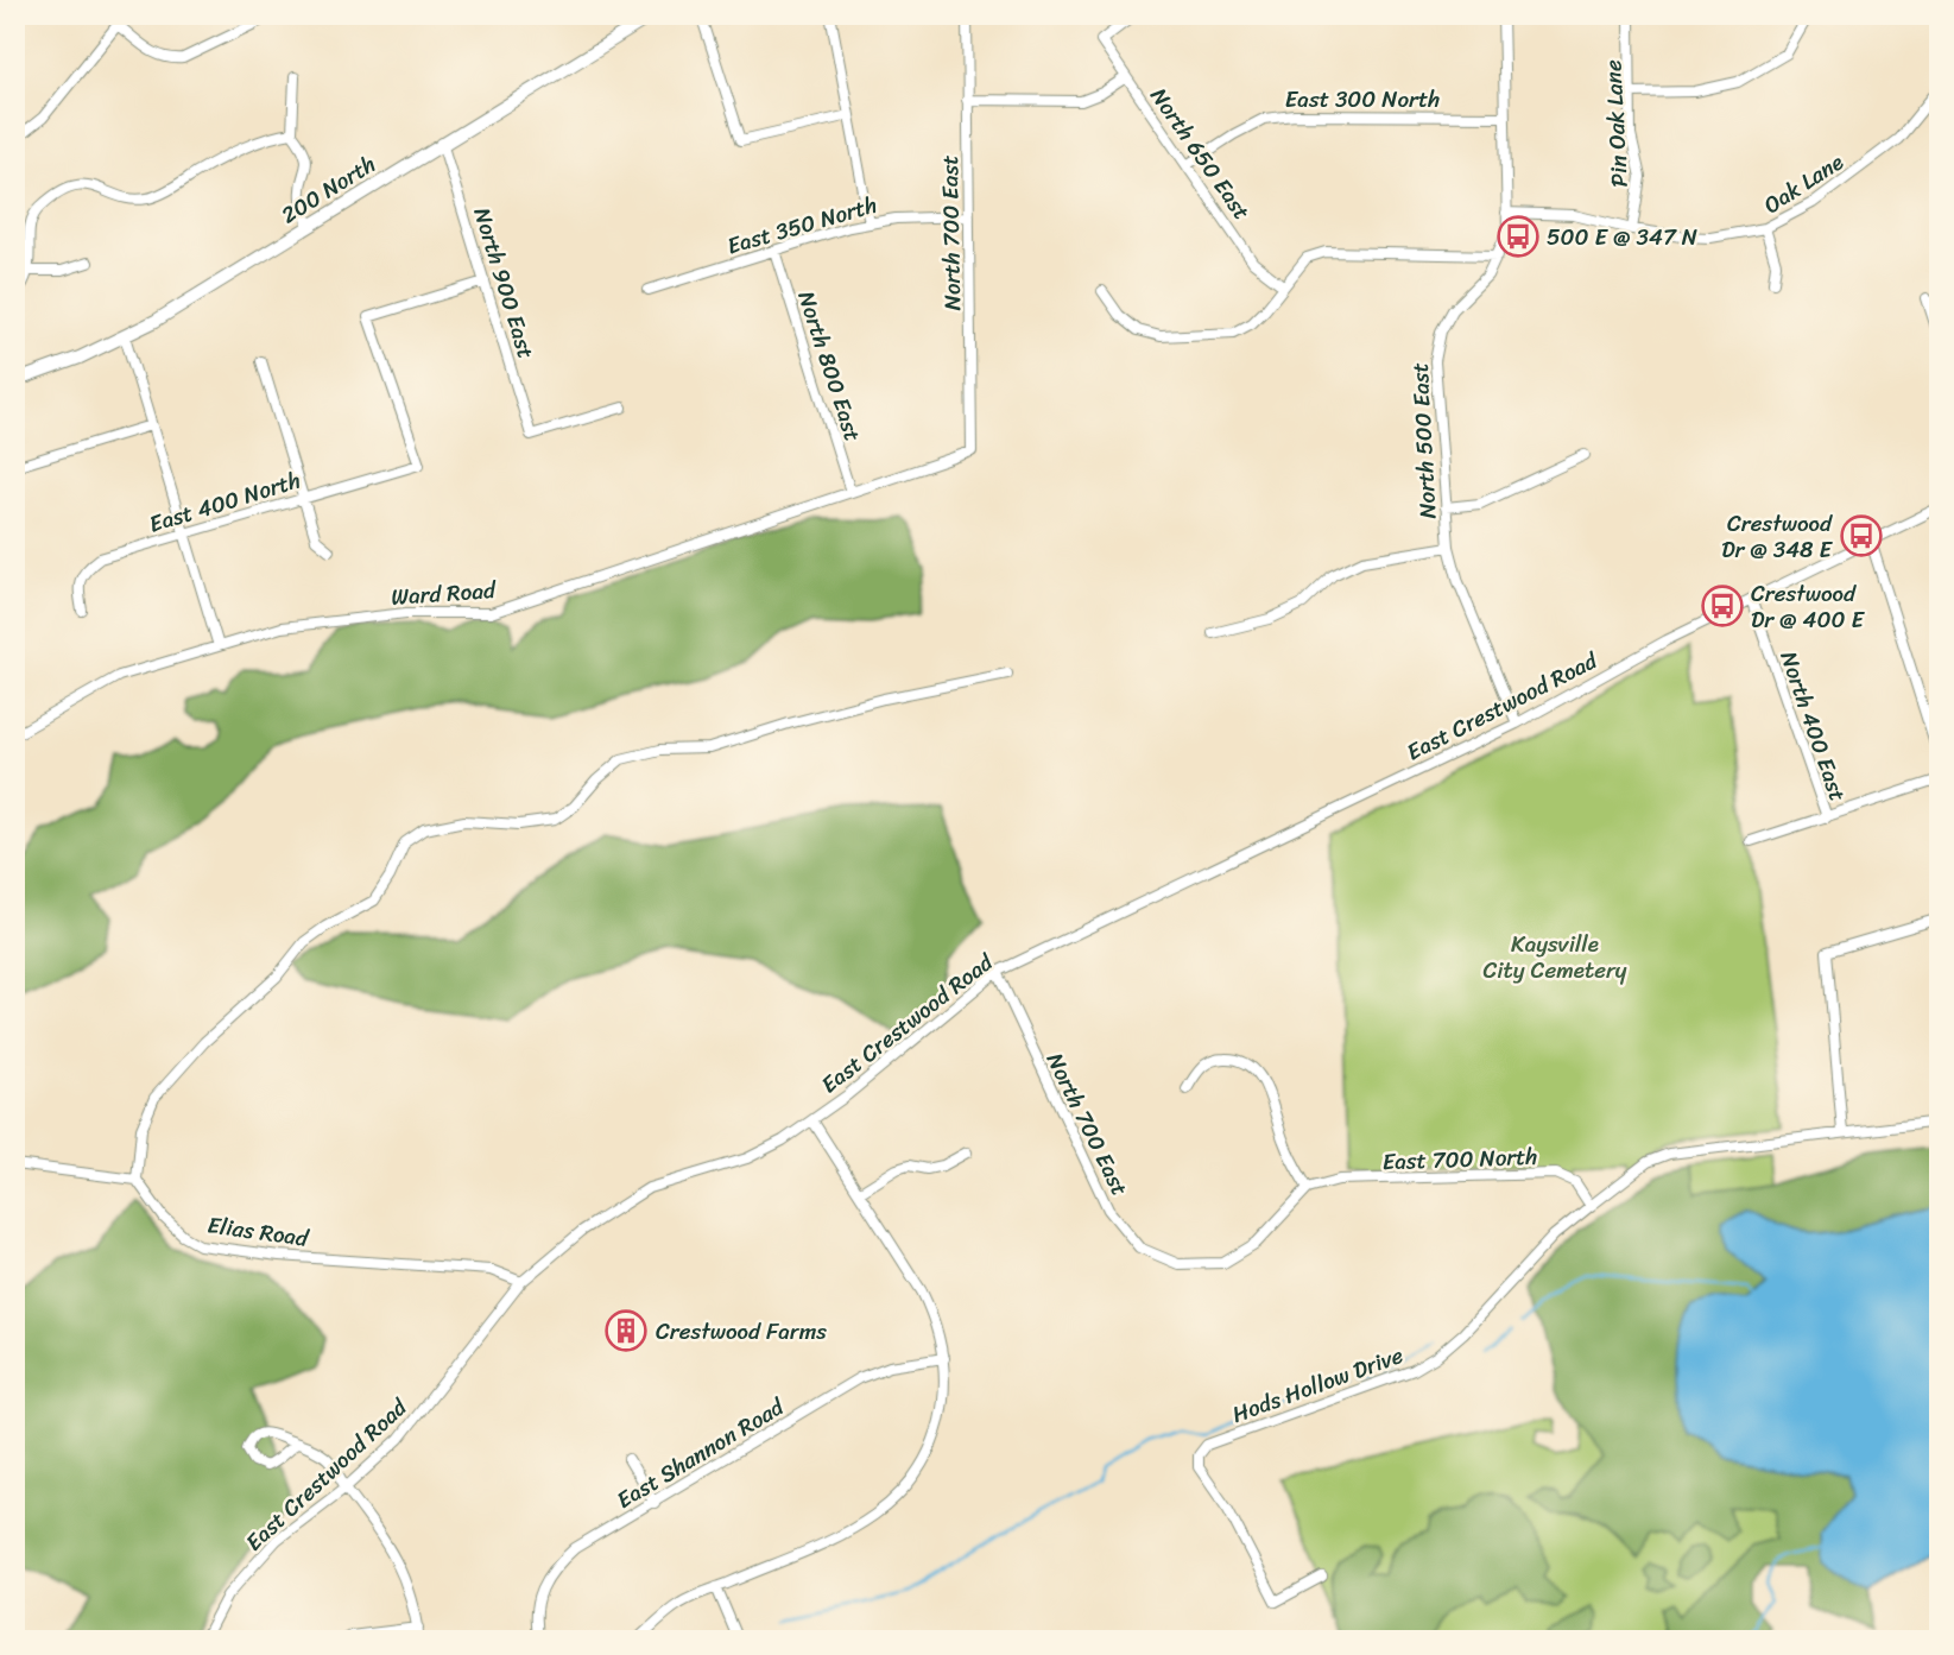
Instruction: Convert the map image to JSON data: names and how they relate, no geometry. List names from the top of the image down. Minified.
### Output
{"streets":{"main road":["200 North"],"street":["East 300 North","Pin Oak Lane","North 650 East","Oak Lane","East 350 North","North 700 East","North 900 East","North 800 East","North 500 East","East 400 North","Ward Road","East Crestwood Road","North 400 East","East 700 North","Elias Road","Hods Hollow Drive","East Shannon Road"]},"crossings":[["East 300 North","North 650 East"],["East 300 North","North 500 East"],["Pin Oak Lane","Oak Lane"],["North 650 East","North 700 East"],["Oak Lane","North 500 East"],["200 North","North 900 East"],["East 350 North","North 700 East"],["East 350 North","North 800 East"],["North 700 East","Ward Road"],["North 700 East","East Crestwood Road"],["North 700 East","East 700 North"],["North 900 East","East 400 North"],["North 800 East","Ward Road"],["North 500 East","East Crestwood Road"],["East Crestwood Road","North 400 East"],["East Crestwood Road","Elias Road"],["East 700 North","Hods Hollow Drive"]],"parks":["Kaysville City Cemetery"],"places":{"bus stop":["500 E @ 347 N","Crestwood Dr @ 348 E","Crestwood Dr @ 400 E"],"building":["Crestwood Farms"]}}
